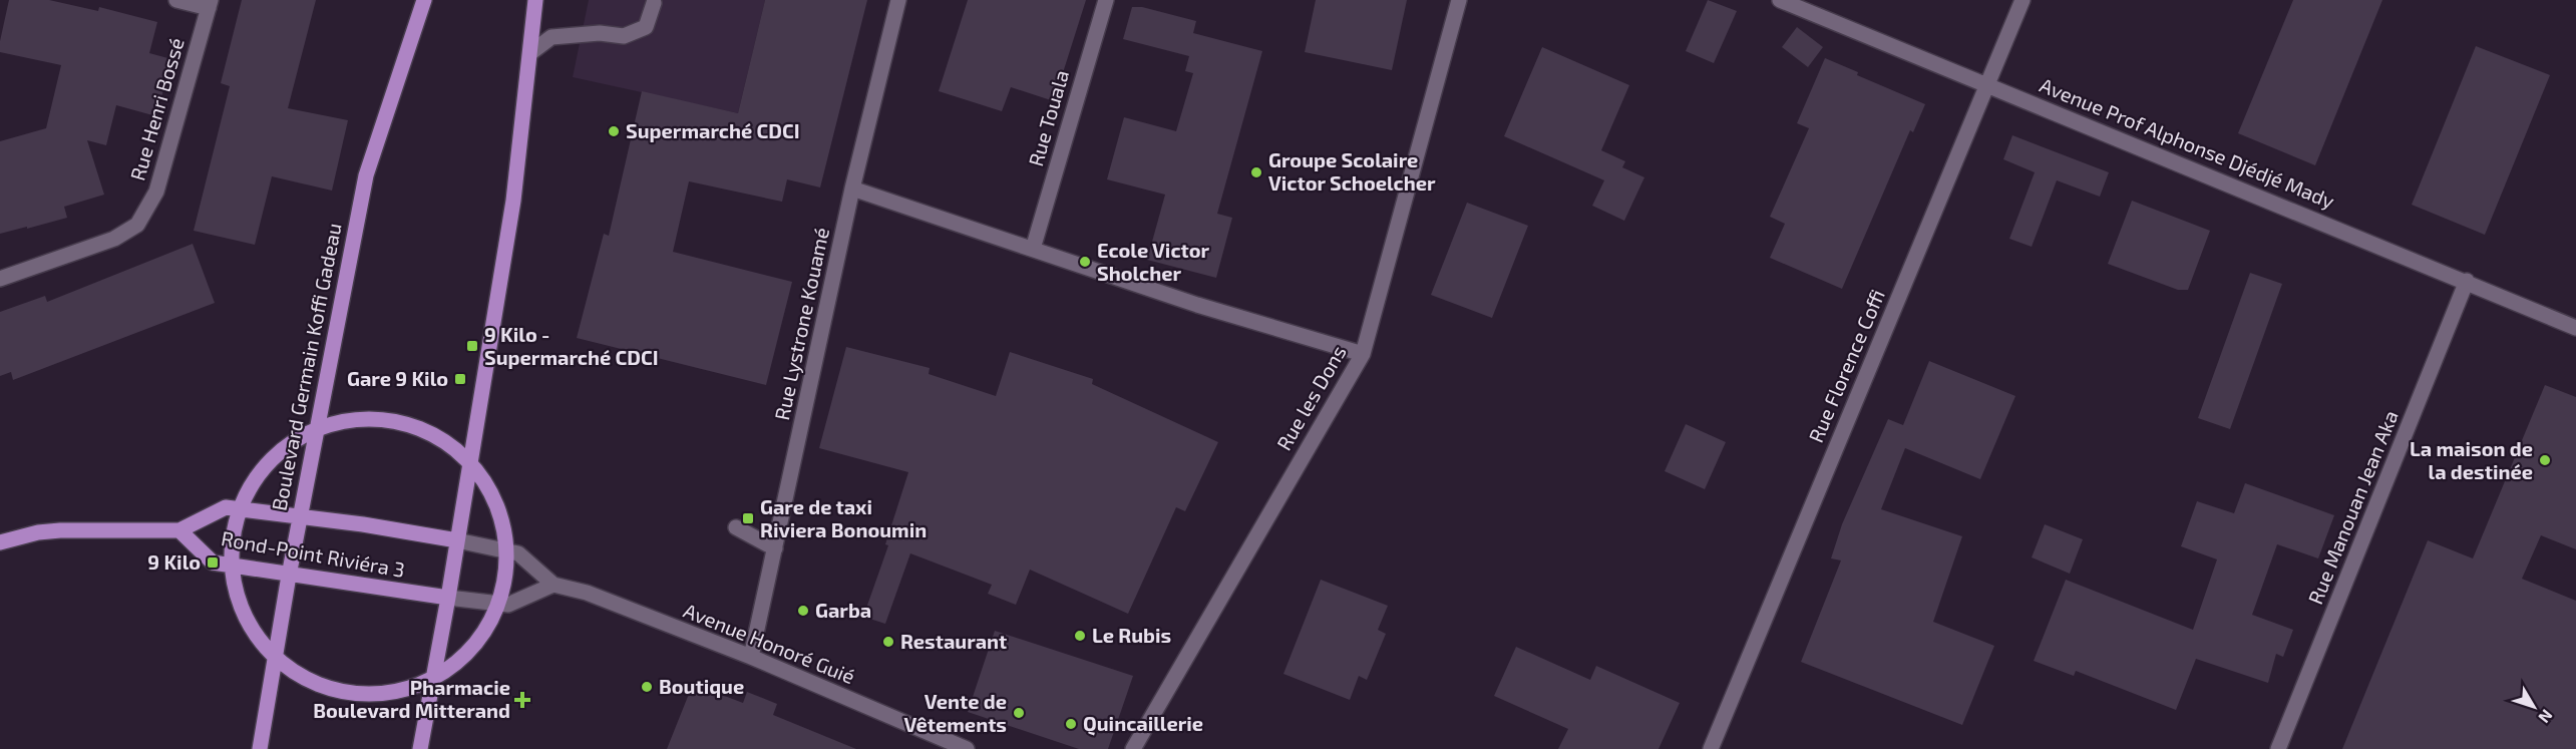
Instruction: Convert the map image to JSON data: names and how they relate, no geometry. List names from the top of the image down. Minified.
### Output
{"streets":{"main road":["Boulevard Germain Koffi Gadeau","Rond-Point Riviéra 3"],"street":["Rue Henri Bossé","Rue Touala","Avenue Prof Alphonse Djédjé Mady","Rue Lystrone Kouamé","Rue Florence Coffi","Rue les Dons","Rue Manouan Jean Aka","Avenue Honoré Guié"]},"crossings":[["Avenue Prof Alphonse Djédjé Mady","Rue Florence Coffi"],["Avenue Prof Alphonse Djédjé Mady","Rue Manouan Jean Aka"],["Rue Lystrone Kouamé","Avenue Honoré Guié"],["Boulevard Germain Koffi Gadeau","Rond-Point Riviéra 3"]],"places":{"other":["Supermarché CDCI","Groupe Scolaire Victor Schoelcher","Ecole Victor Sholcher","La maison de la destinée","Garba","Le Rubis","Restaurant","Boutique","Vente de Vêtements","Quincaillerie"],"transit":["9 Kilo - Supermarché CDCI","Gare 9 Kilo","Gare de taxi Riviera Bonoumin","9 Kilo"],"health":["Pharmacie Boulevard Mitterand"]},"north":"bottom right"}
